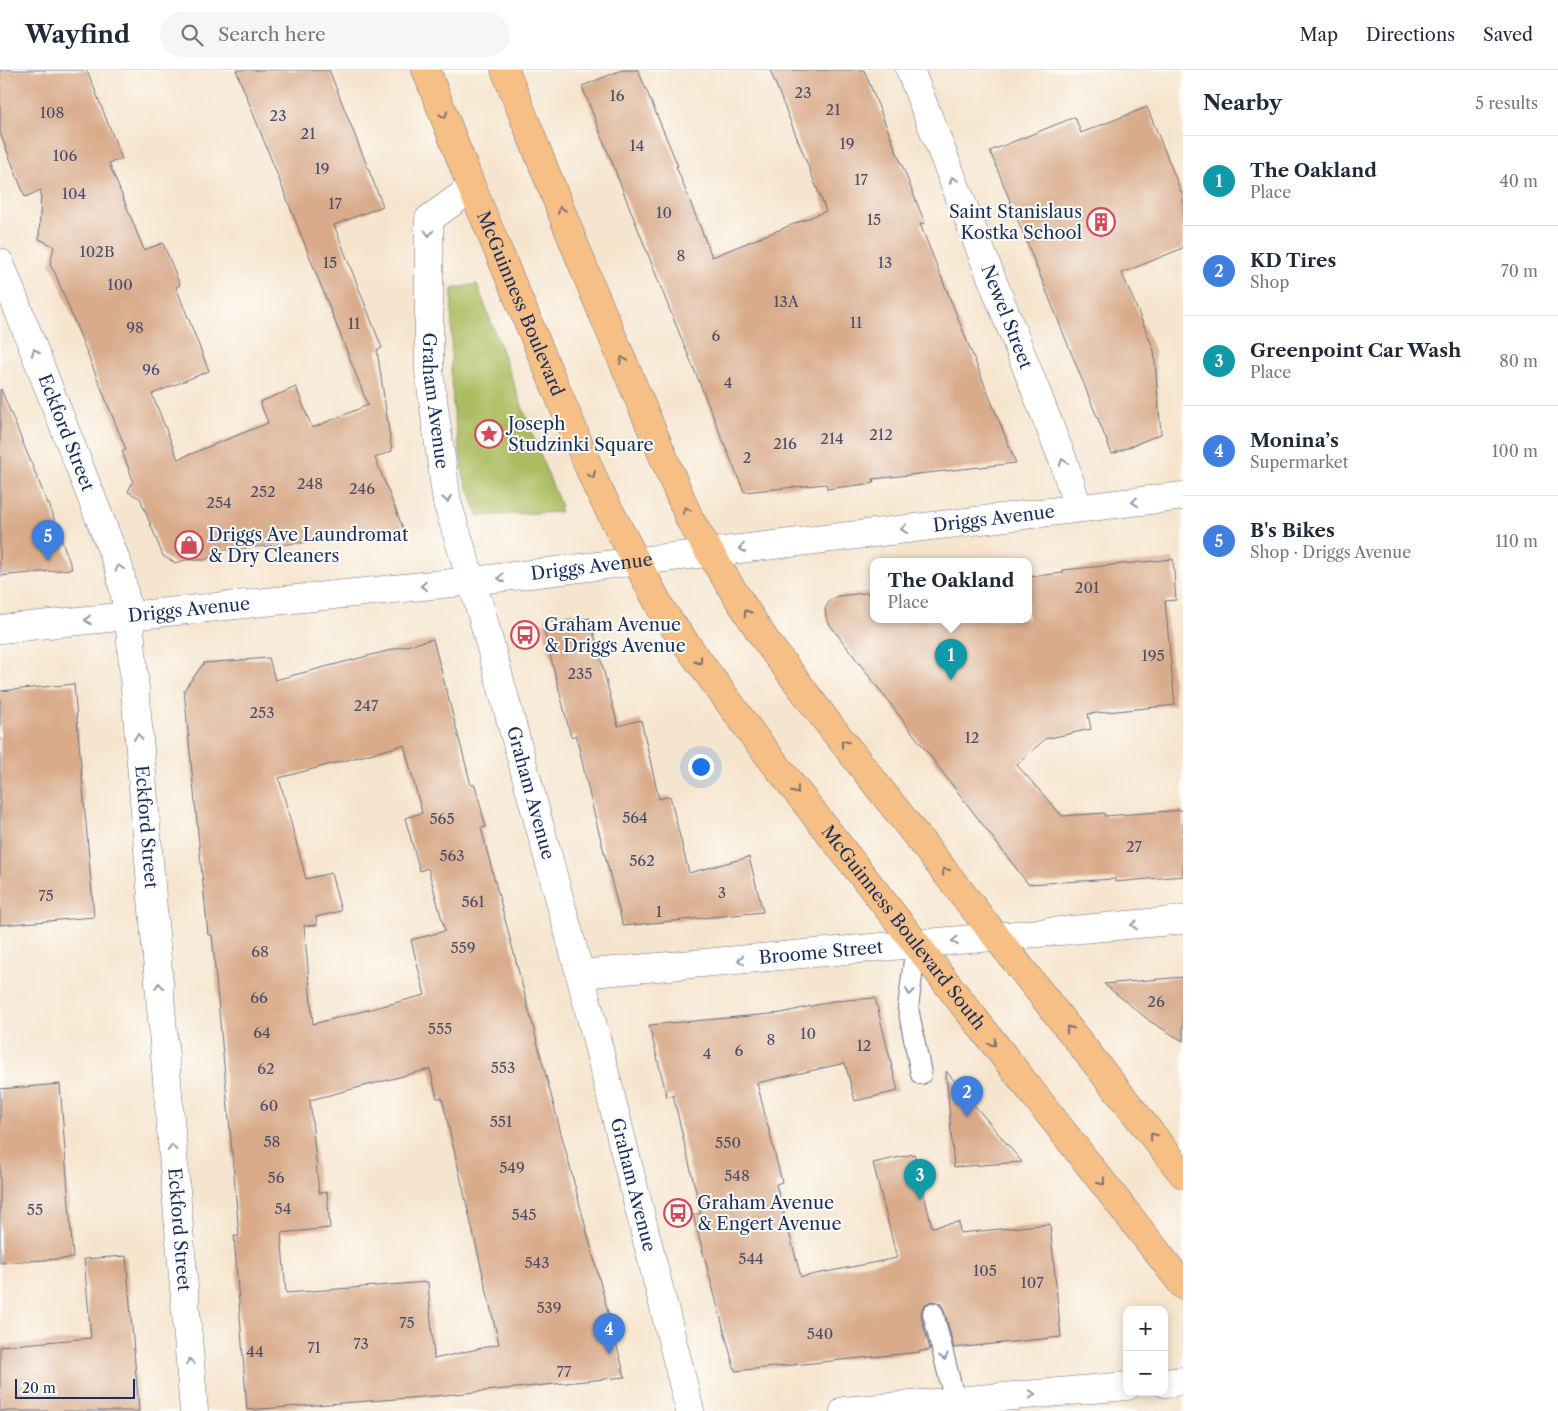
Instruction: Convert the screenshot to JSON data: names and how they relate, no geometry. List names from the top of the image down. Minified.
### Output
{"streets":{"main road":["McGuinness Boulevard","McGuinness Boulevard South"],"street":["Newel Street","Graham Avenue","Eckford Street","Driggs Avenue","Broome Street"]},"crossings":[["McGuinness Boulevard","Graham Avenue"],["McGuinness Boulevard","Driggs Avenue"],["McGuinness Boulevard","McGuinness Boulevard South"],["Newel Street","Driggs Avenue"],["Graham Avenue","Driggs Avenue"],["Graham Avenue","Broome Street"],["Eckford Street","Driggs Avenue"],["Driggs Avenue","McGuinness Boulevard South"],["McGuinness Boulevard South","Broome Street"]],"one_way":["Newel Street","Eckford Street","Driggs Avenue","Broome Street"],"places":{"building":["Saint Stanislaus Kostka School"],"place":["Joseph Studzinki Square"],"shop":["Driggs Ave Laundromat & Dry Cleaners"],"bus stop":["Graham Avenue & Driggs Avenue","Graham Avenue & Engert Avenue"]},"house_numbers":["23","16","21","108","23","21","19","14","106","19","17","104","17","10","15","102B","8","15","13","100","13A","11","11","98","6","96","4","212","214","216","2","248","246","252","254","201","195","235","247","253","12","564","565","27","563","562","3","75","561","1","559","68","66","26","555","64","10","8","12","6","4","553","62","60","551","58","550","549","548","56","54","55","545","544","543","105","107","539","75","540","73","71","44","77"],"scale_bar":"20 m","page":{"header":"Wayfind","search":"Search here","nav":["Map","Directions","Saved"],"heading":["Nearby","5 results"],"list":[{"mark":"1","name":"The Oakland","note":"Place","value":"40 m"},{"mark":"2","name":"KD Tires","note":"Shop","value":"70 m"},{"mark":"3","name":"Greenpoint Car Wash","note":"Place","value":"80 m"},{"mark":"4","name":"Monina’s","note":"Supermarket","value":"100 m"},{"mark":"5","name":"B's Bikes","note":"Shop · Driggs Avenue","value":"110 m"}],"pins":["5","1","2","3","4"],"popup":["The Oakland","Place"],"map_buttons":["+","−"],"scale":"20 m"}}
